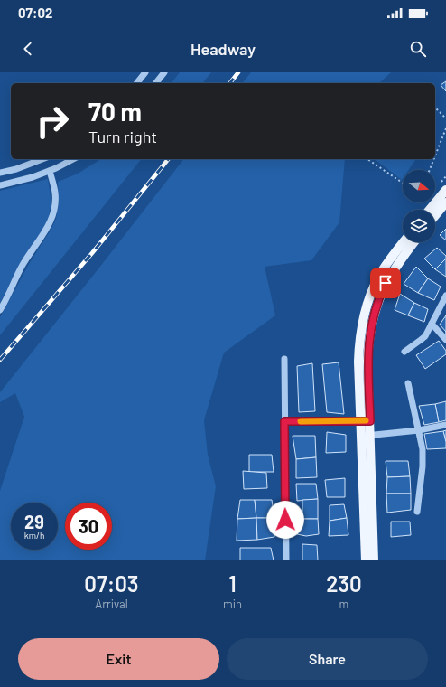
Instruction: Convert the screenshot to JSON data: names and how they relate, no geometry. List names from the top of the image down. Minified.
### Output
{"north":"right","page":{"status":"07:02","header":"Headway","turn":["70 m","Turn right"],"speed":"29 km/h","limit":"30","eta":["07:03","Arrival","1","min","230","m"],"buttons":["Exit","Share"]}}
